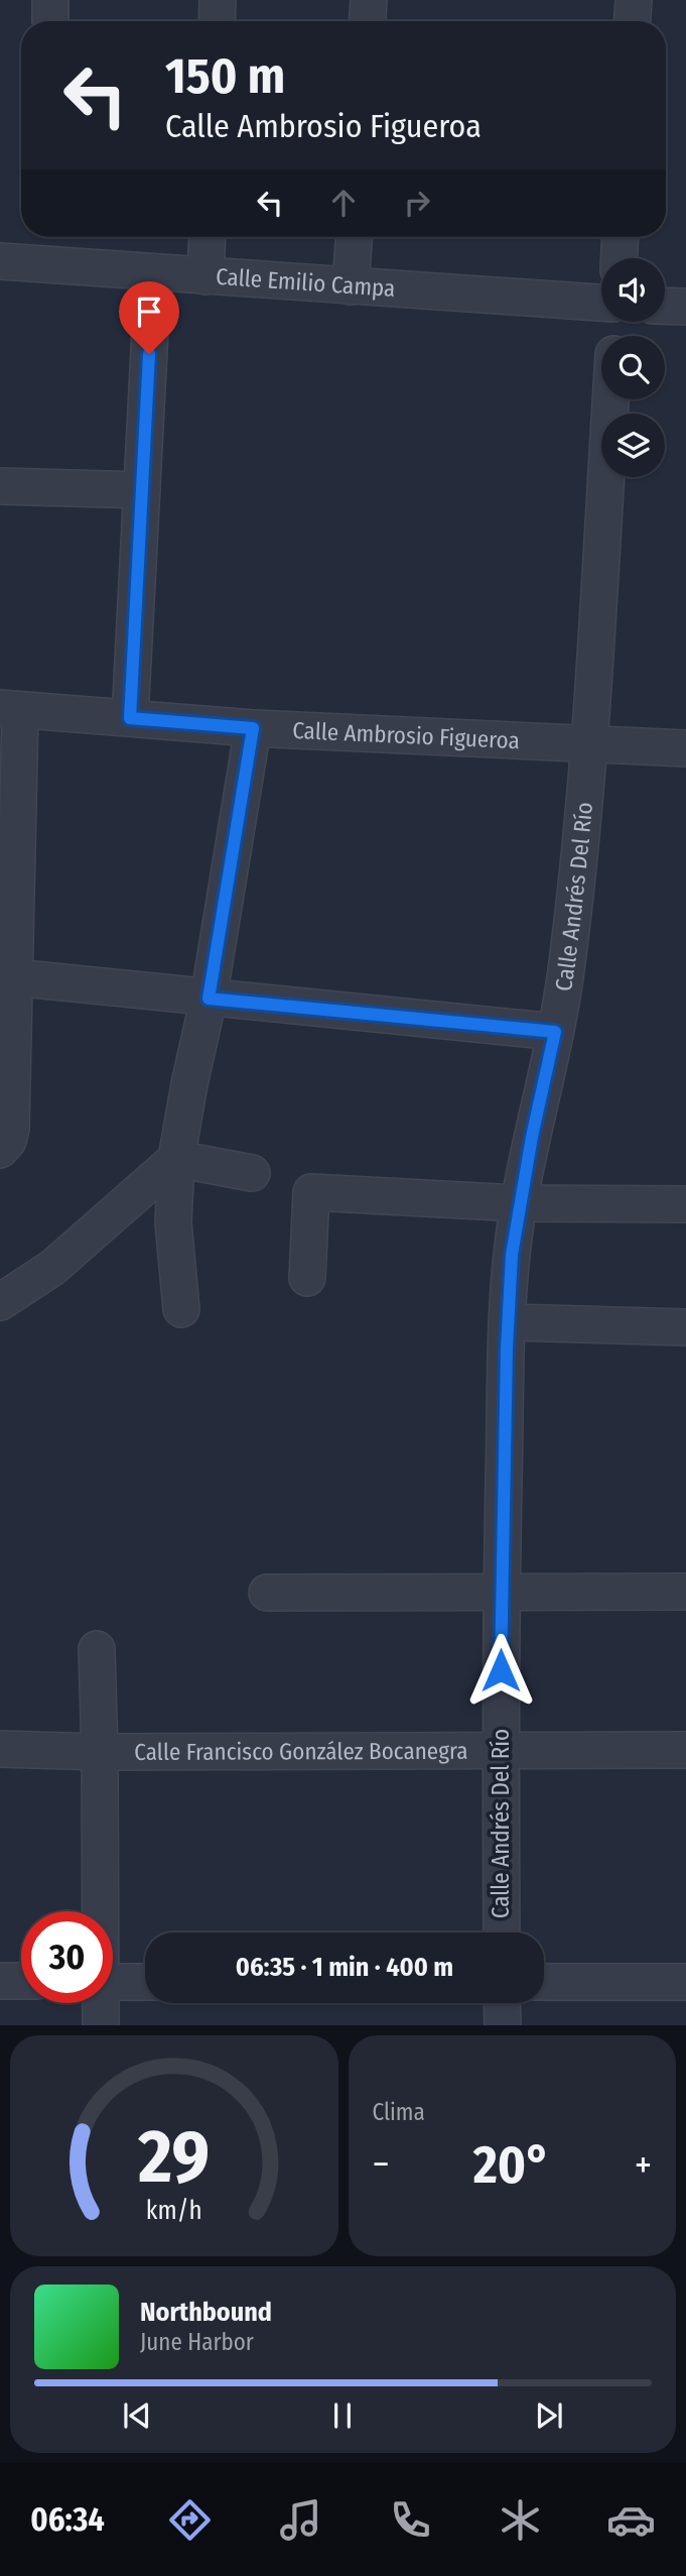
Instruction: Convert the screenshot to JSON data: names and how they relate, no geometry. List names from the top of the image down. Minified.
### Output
{"streets":{"street":["Calle Emilio Campa","Calle Ambrosio Figueroa","Calle Andrés Del Río","Calle Francisco González Bocanegra"]},"crossings":[["Calle Ambrosio Figueroa","Calle Andrés Del Río"],["Calle Andrés Del Río","Calle Francisco González Bocanegra"]],"page":{"turn":["150 m","Calle Ambrosio Figueroa"],"limit":"30","trip":"06:35 · 1 min · 400 m","tile":"Clima","heat":["−","20°","+"],"song":["Northbound","June Harbor"],"tabs":"06:34","gauge":["29","km/h"]}}
